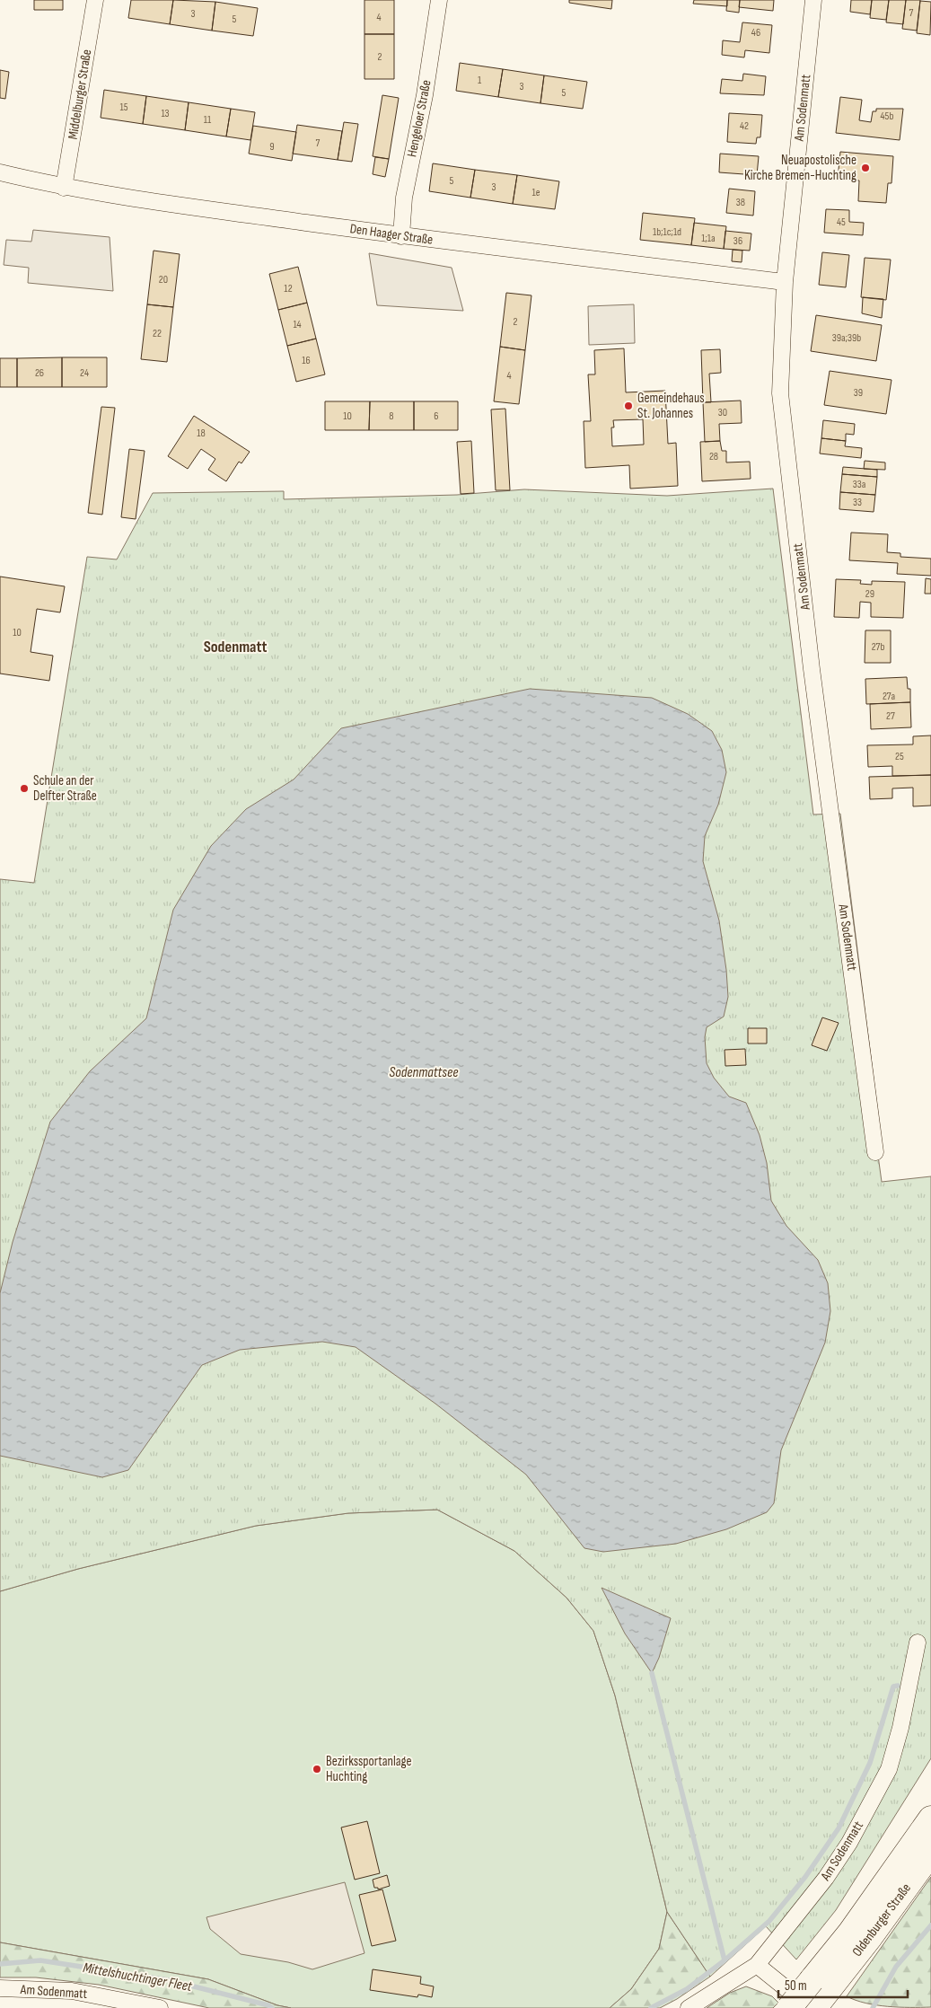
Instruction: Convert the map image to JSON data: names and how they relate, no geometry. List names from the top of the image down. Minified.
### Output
{"streets":{"highway":["Oldenburger Straße"],"street":["Middelburger Straße","Am Sodenmatt","Hengeloer Straße","Den Haager Straße"]},"crossings":[["Middelburger Straße","Den Haager Straße"],["Am Sodenmatt","Den Haager Straße"],["Hengeloer Straße","Den Haager Straße"]],"districts":["Sodenmatt"],"water":["Sodenmattsee","Mittelshuchtinger Fleet"],"places":["Neuapostolische Kirche Bremen-Huchting","Gemeindehaus St. Johannes","Schule an der Delfter Straße","Bezirkssportanlage Huchting"],"house_numbers":["7","3","4","5","46","2","1","3","5","15","13","45b","11","42","7","9","5","3","1e","38","45","1b;1c;1d","1;1a","36","20","12","2","14","22","39a;39b","16","26","24","4","39","30","10","8","6","18","28","33a","33","29","10","27b","27a","27","25"],"scale_bar":"50 m"}
